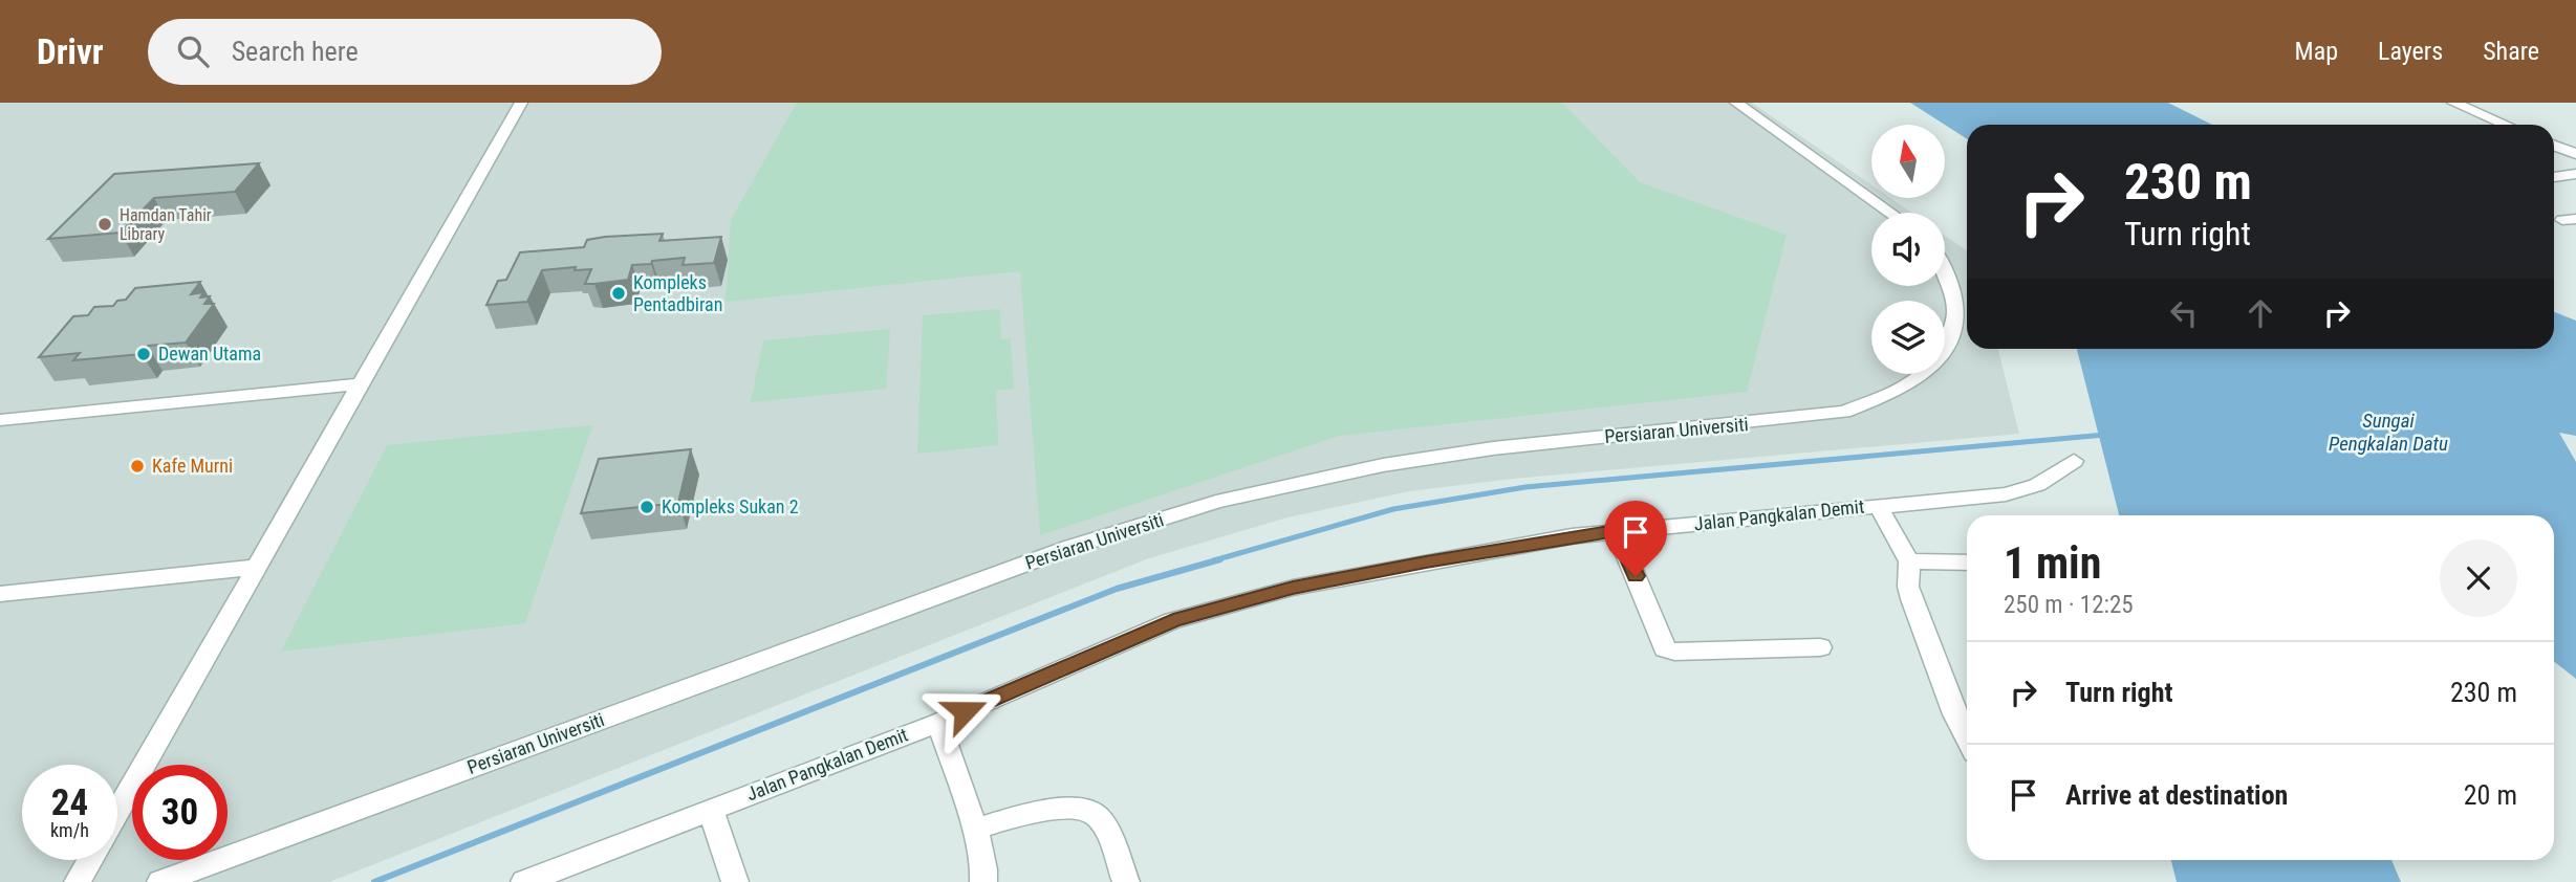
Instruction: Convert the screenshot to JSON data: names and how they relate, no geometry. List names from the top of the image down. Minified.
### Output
{"streets":{"street":["Persiaran Universiti","Jalan Pangkalan Demit"]},"water":["Sungai Pengkalan Datu"],"places":["Hamdan Tahir Library","Kompleks Pentadbiran","Dewan Utama","Kafe Murni","Kompleks Sukan 2"],"north":"top","page":{"header":"Drivr","search":"Search here","nav":["Map","Layers","Share"],"turn":["230 m","Turn right"],"heading":["1 min","250 m · 12:25"],"list":[{"name":"Turn right","value":"230 m"},{"name":"Arrive at destination","value":"20 m"}],"speed":"24 km/h","limit":"30"}}
